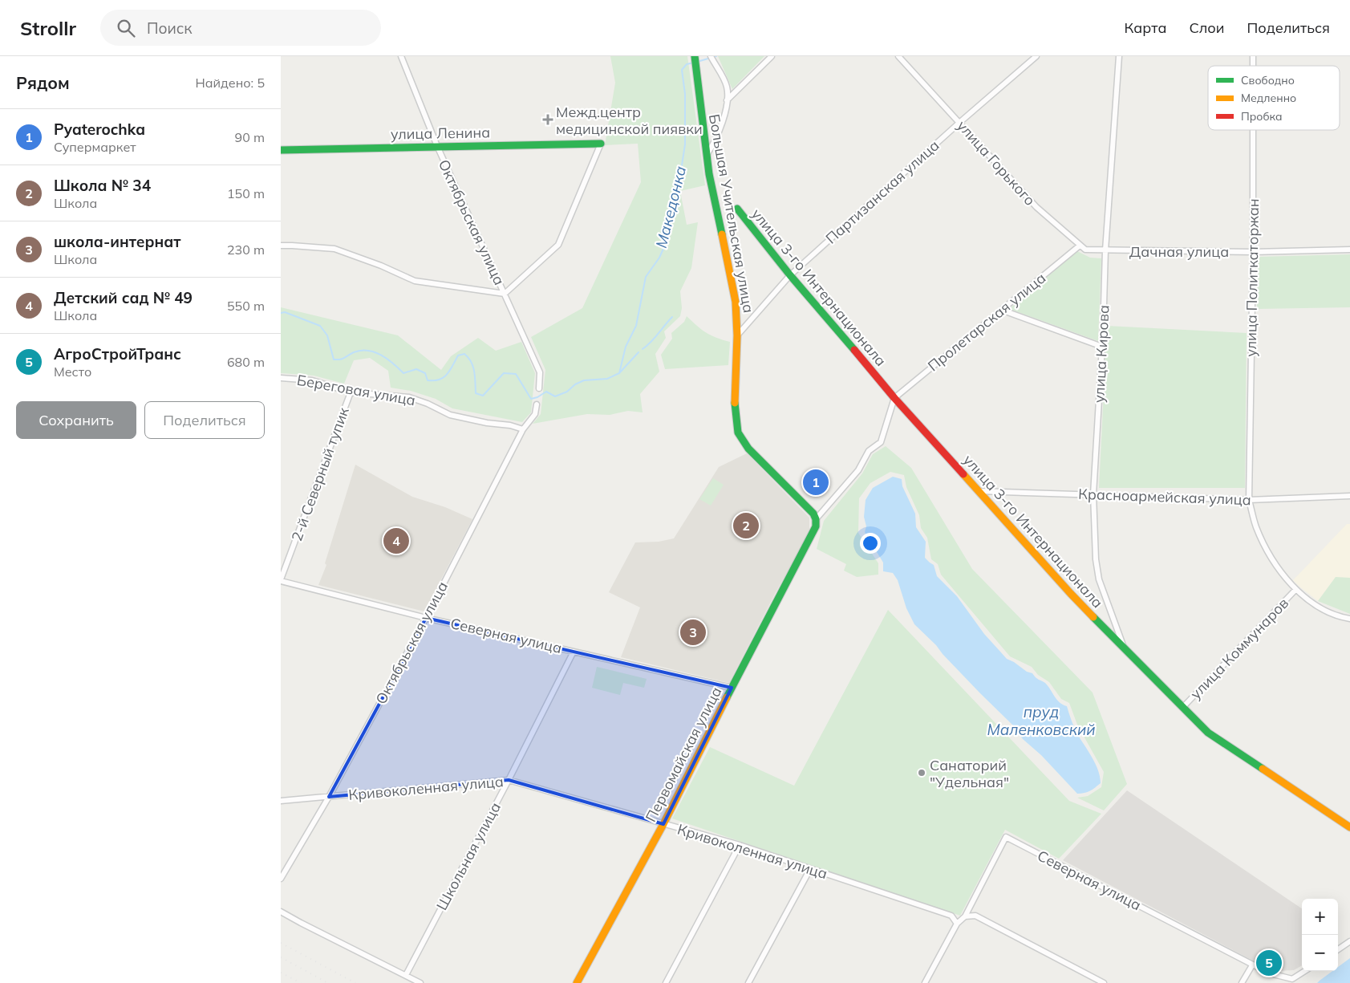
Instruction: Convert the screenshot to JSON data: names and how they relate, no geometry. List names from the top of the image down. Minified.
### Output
{"streets":{"street":["улица Ленина","улица Горького","Партизанская улица","Большая Учительская улица","Октябрьская улица","Дачная улица","улица Политкаторжан","улица 3-го Интернационала","Пролетарская улица","улица Кирова","Береговая улица","2-й Северный тупик","Красноармейская улица","Северная улица","улица Коммунаров","Первомайская улица","Кривоколенная улица","Школьная улица"]},"crossings":[["улица Ленина","Октябрьская улица"],["улица Горького","Партизанская улица"],["улица Горького","Дачная улица"],["улица Горького","Пролетарская улица"],["улица Горького","улица Кирова"],["Партизанская улица","Большая Учительская улица"],["Партизанская улица","улица 3-го Интернационала"],["Большая Учительская улица","Первомайская улица"],["Октябрьская улица","Береговая улица"],["Октябрьская улица","Северная улица"],["Октябрьская улица","Кривоколенная улица"],["Дачная улица","улица Политкаторжан"],["Дачная улица","улица Кирова"],["улица Политкаторжан","Красноармейская улица"],["улица Политкаторжан","улица Коммунаров"],["улица 3-го Интернационала","Пролетарская улица"],["улица 3-го Интернационала","улица Кирова"],["улица 3-го Интернационала","Красноармейская улица"],["улица 3-го Интернационала","улица Коммунаров"],["улица Кирова","Красноармейская улица"],["Береговая улица","2-й Северный тупик"],["2-й Северный тупик","Северная улица"],["Северная улица","Первомайская улица"],["Северная улица","Школьная улица"],["Первомайская улица","Кривоколенная улица"],["Кривоколенная улица","Школьная улица"]],"water":["Македонка","пруд Маленковский"],"places":{"health":["Межд.центр медицинской пиявки"],"other":["Санаторий \"Удельная\""]},"legend":["Свободно","Медленно","Пробка"],"page":{"header":"Strollr","search":"Поиск","nav":["Карта","Слои","Поделиться"],"heading":["Рядом","Найдено: 5"],"list":[{"mark":"1","name":"Pyaterochka","note":"Супермаркет","value":"90 m"},{"mark":"2","name":"Школа № 34","note":"Школа","value":"150 m"},{"mark":"3","name":"школа-интернат","note":"Школа","value":"230 m"},{"mark":"4","name":"Детский сад № 49","note":"Школа","value":"550 m"},{"mark":"5","name":"АгроСтройТранс","note":"Место","value":"680 m"}],"buttons":["Сохранить","Поделиться"],"pins":["1","2","4","3","5"],"map_buttons":["+","−"]}}
